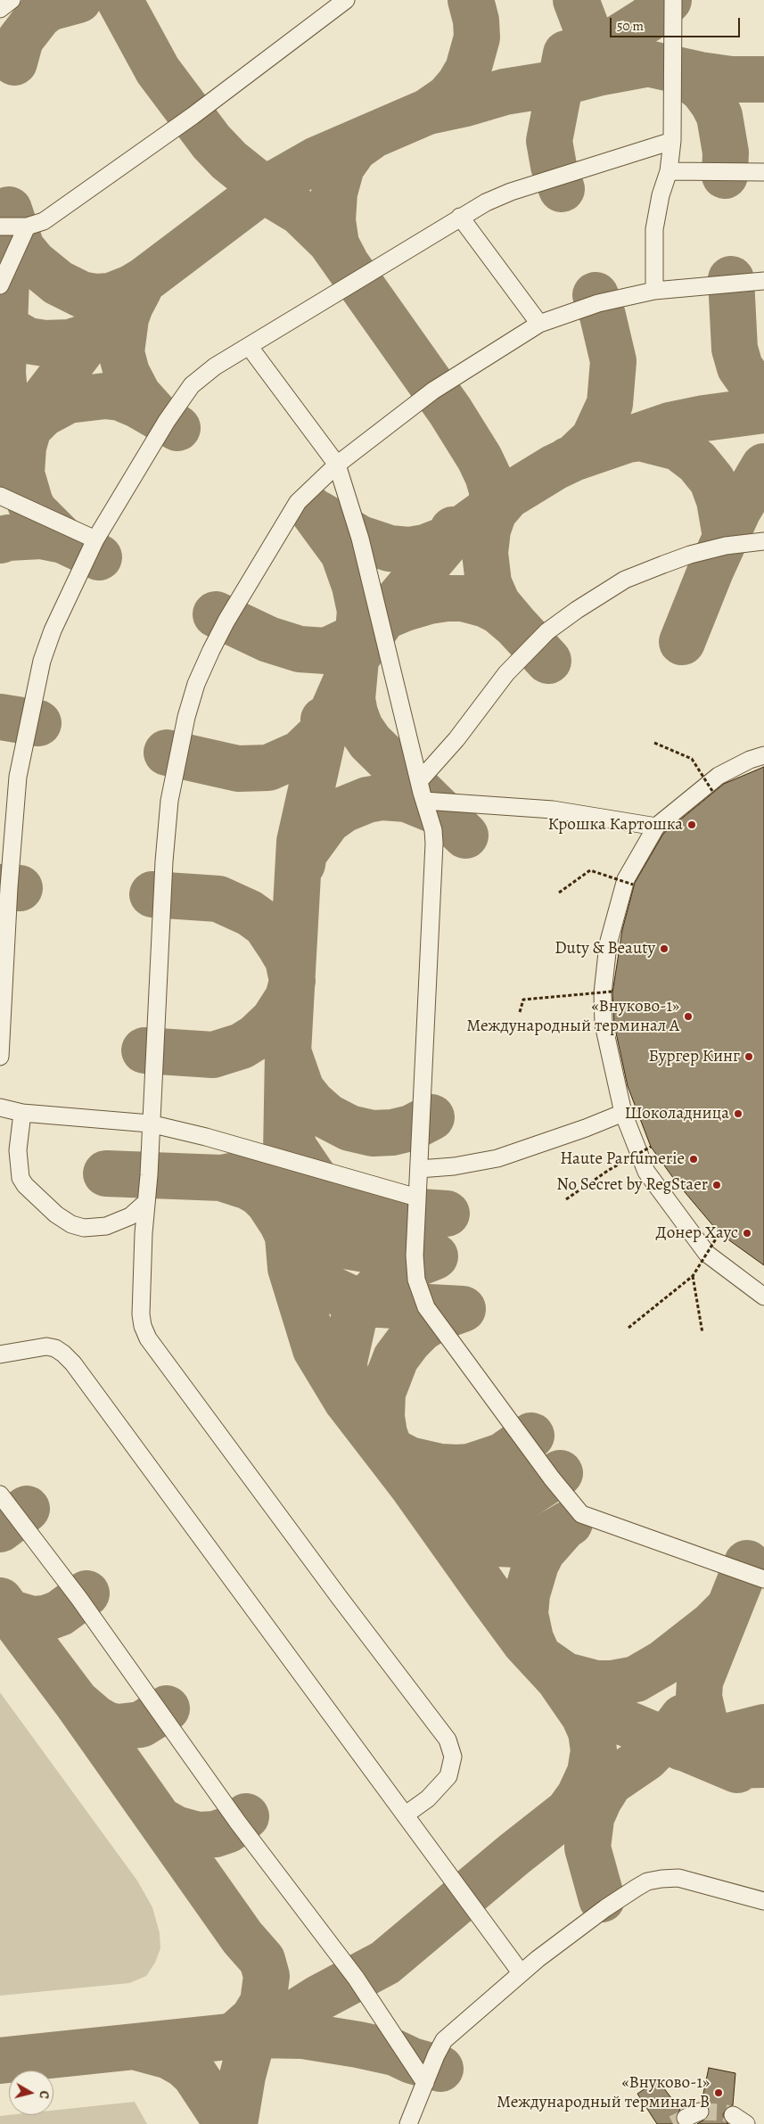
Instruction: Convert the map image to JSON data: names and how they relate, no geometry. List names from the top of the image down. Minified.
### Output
{"places":["Крошка Картошка","Duty & Beauty","«Внуково-1» Международный терминал А","Бургер Кинг","Шоколадница","Haute Parfumerie","No Secret by RegStaer","Донер Хаус","«Внуково-1» Международный терминал B"],"scale_bar":"50 m","north":"right"}
